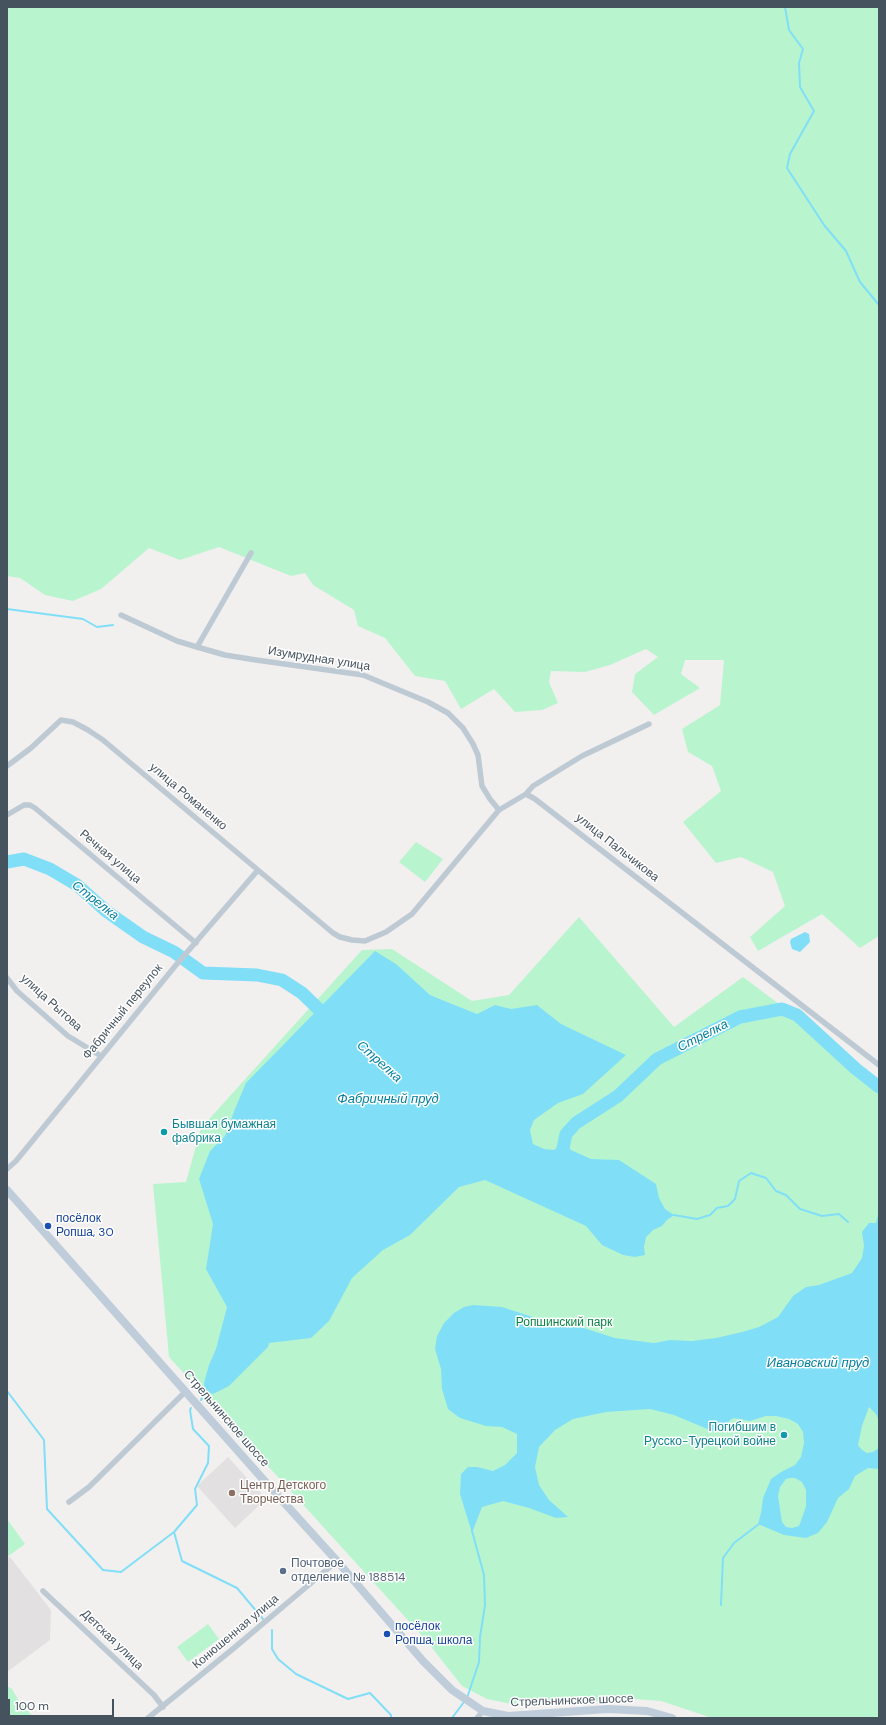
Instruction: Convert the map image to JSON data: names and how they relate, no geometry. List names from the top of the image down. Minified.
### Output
{"streets":{"main road":["Стрельнинское шоссе"],"street":["Изумрудная улица","улица Романенко","улица Пальчикова","Речная улица","улица Рытова","Фабричный переулок","Конюшенная улица","Детская улица"]},"crossings":[["Изумрудная улица","улица Романенко"],["улица Романенко","Фабричный переулок"],["Речная улица","Фабричный переулок"],["улица Рытова","Фабричный переулок"],["Стрельнинское шоссе","Конюшенная улица"],["Конюшенная улица","Детская улица"]],"water":["Стрелка","Фабричный пруд","Ивановский пруд"],"parks":["Ропшинский парк"],"places":["Бывшая бумажная фабрика","посёлок Ропша, 30","Погибшим в Русско-Турецкой войне","Центр Детского Творчества","Почтовое отделение № 188514","посёлок Ропша, школа"],"scale_bar":"100 m"}
